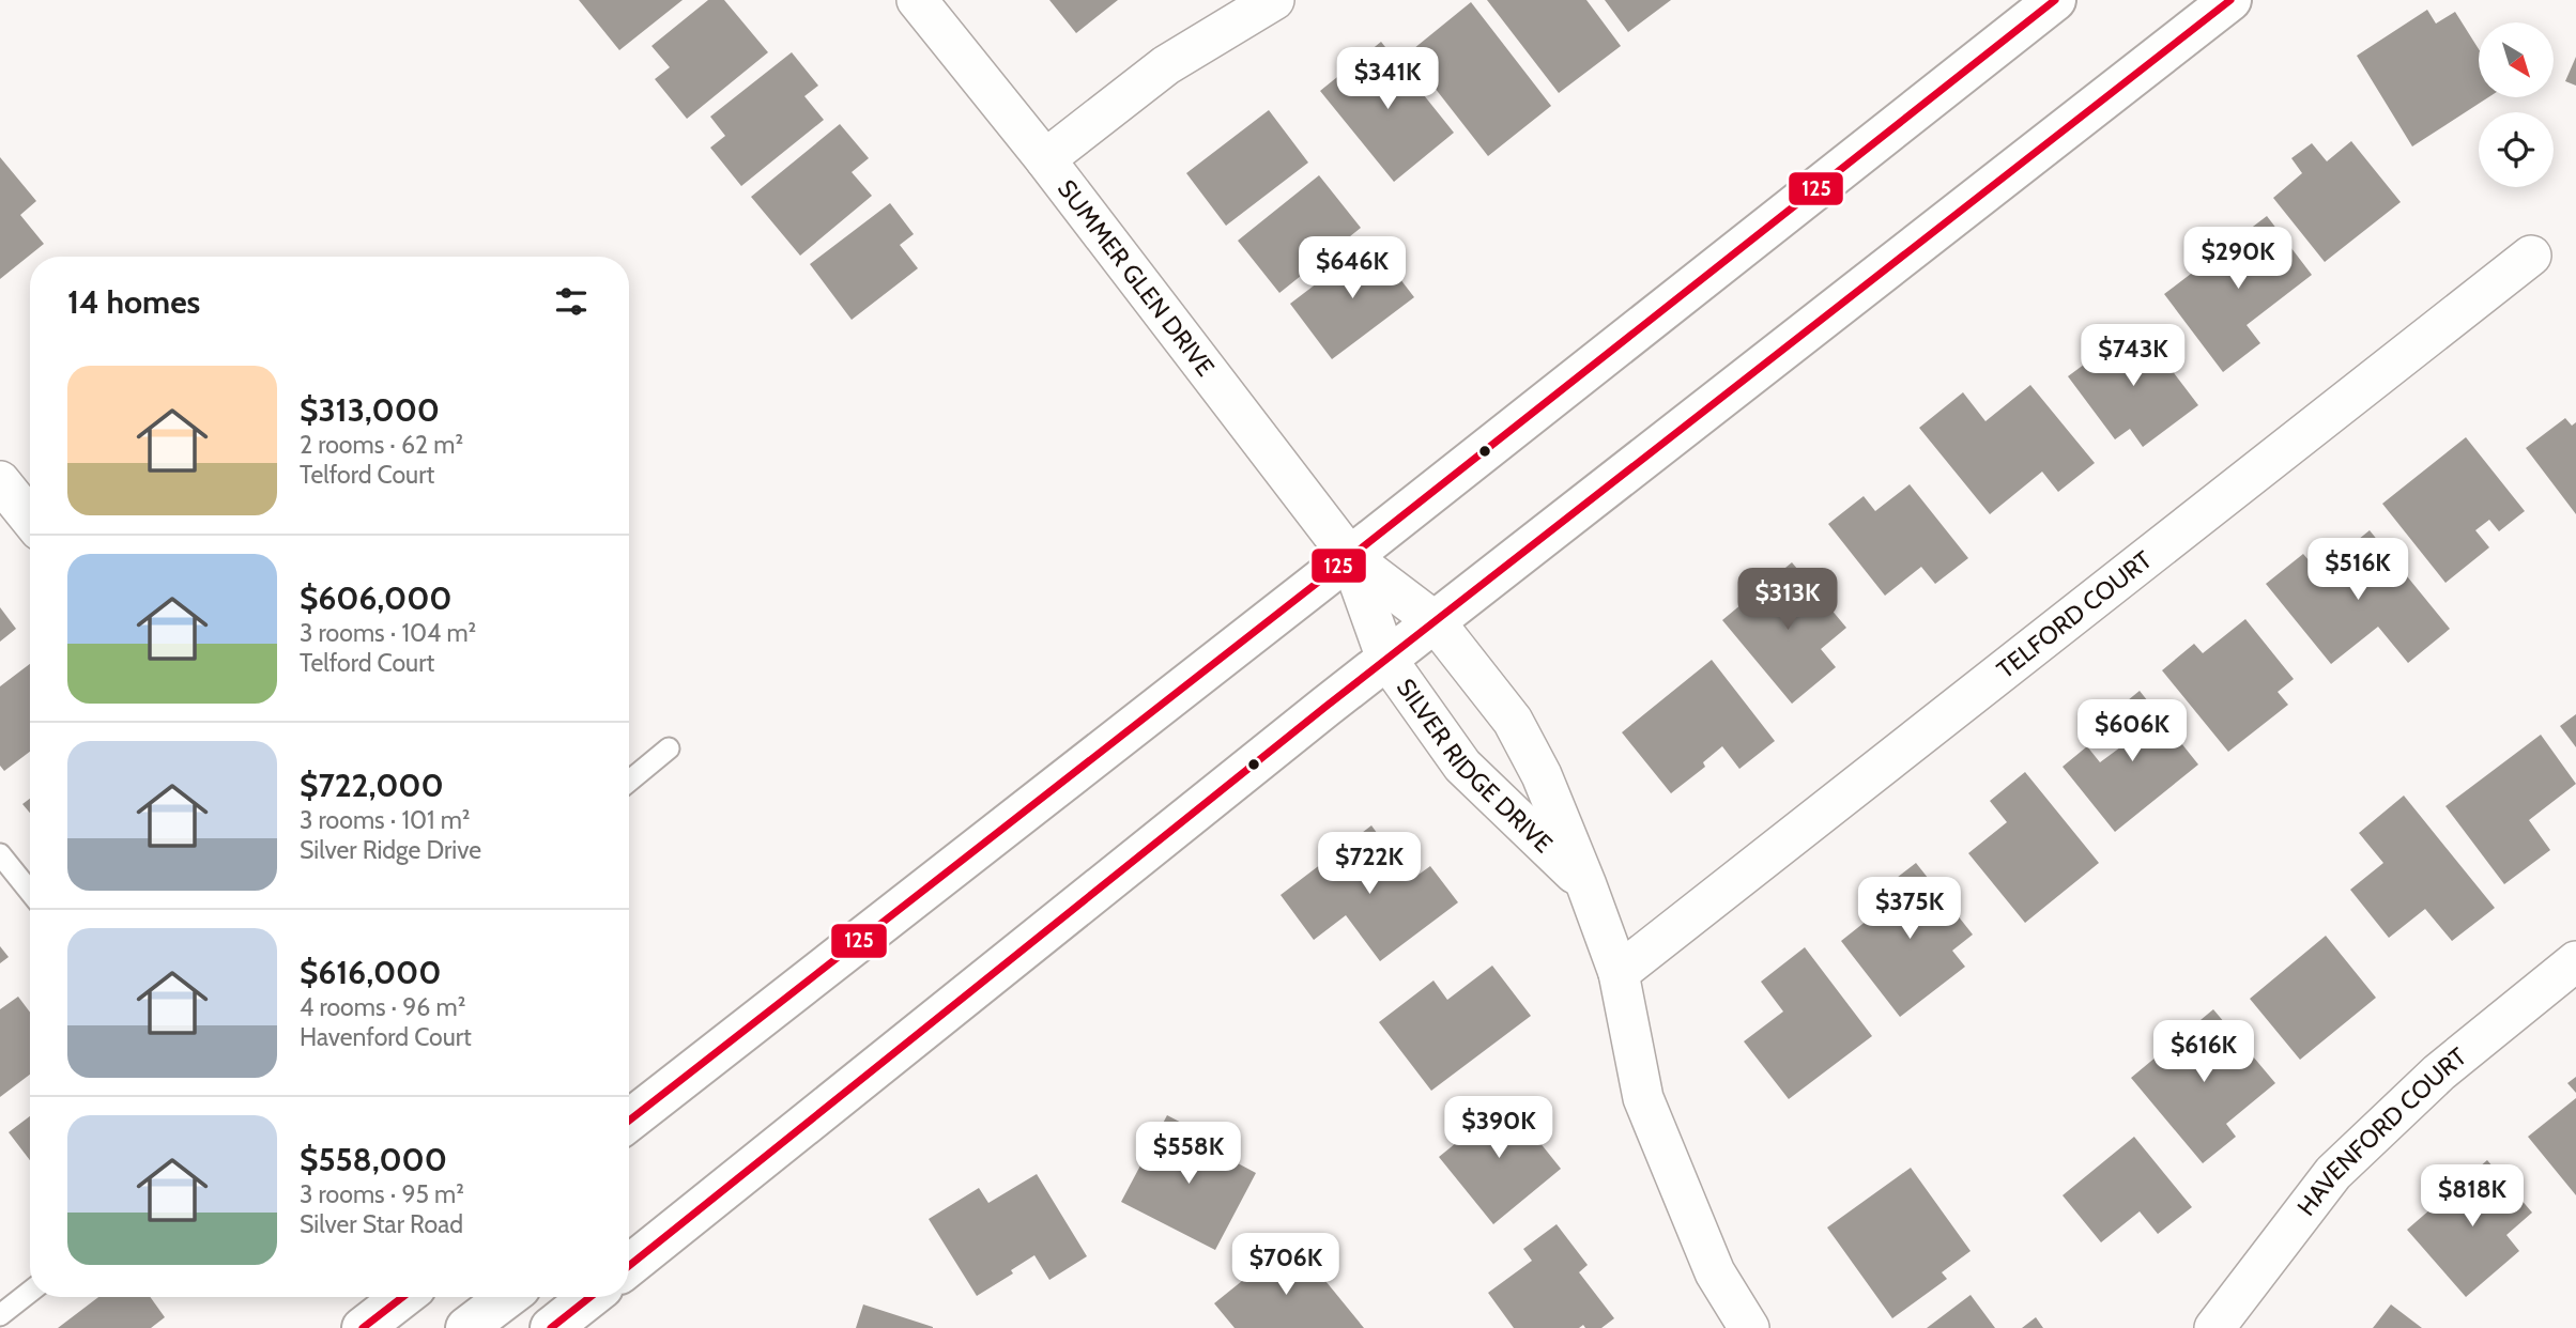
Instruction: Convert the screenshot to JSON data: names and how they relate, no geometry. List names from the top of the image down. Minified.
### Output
{"streets":{"street":["SUMMER GLEN DRIVE","TELFORD COURT","SILVER RIDGE DRIVE","HAVENFORD COURT"]},"crossings":[["SUMMER GLEN DRIVE","SILVER RIDGE DRIVE"],["TELFORD COURT","SILVER RIDGE DRIVE"]],"lines":["transit line 125"],"north":"bottom right","page":{"price":["$341K","$290K","$646K","$743K","$516K","$313K","$606K","$722K","$375K","$616K","$390K","$558K","$818K","$706K"],"heading":"14 homes","list":[{"name":"$313,000","note":"2 rooms · 62 m² · Telford Court"},{"name":"$606,000","note":"3 rooms · 104 m² · Telford Court"},{"name":"$722,000","note":"3 rooms · 101 m² · Silver Ridge Drive"},{"name":"$616,000","note":"4 rooms · 96 m² · Havenford Court"},{"name":"$558,000","note":"3 rooms · 95 m² · Silver Star Road"}]}}
